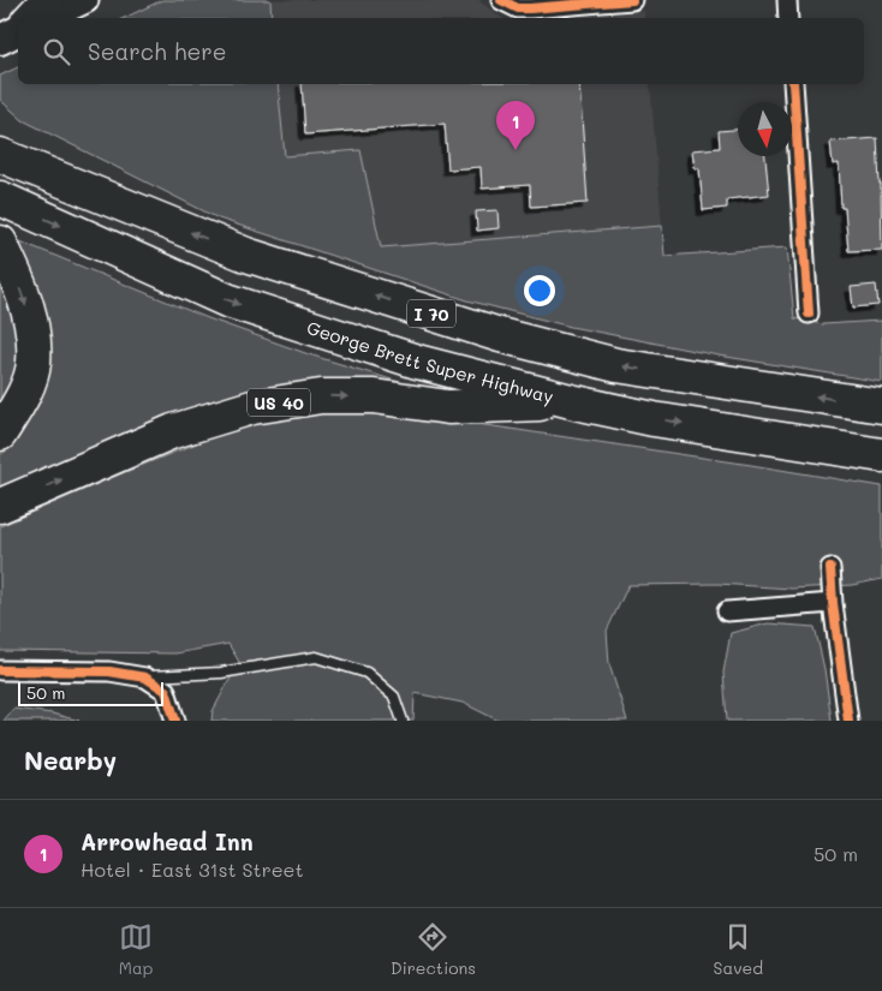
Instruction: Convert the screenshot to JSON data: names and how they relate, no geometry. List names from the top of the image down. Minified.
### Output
{"streets":{"highway":["I 70","George Brett Super Highway","US 40"]},"crossings":[["George Brett Super Highway","US 40"]],"scale_bar":"50 m","north":"bottom","page":{"search":"Search here","pins":"1","scale":"50 m","heading":"Nearby","list":[{"mark":"1","name":"Arrowhead Inn","note":"Hotel · East 31st Street","value":"50 m"}],"nav":["Map","Directions","Saved"]}}
